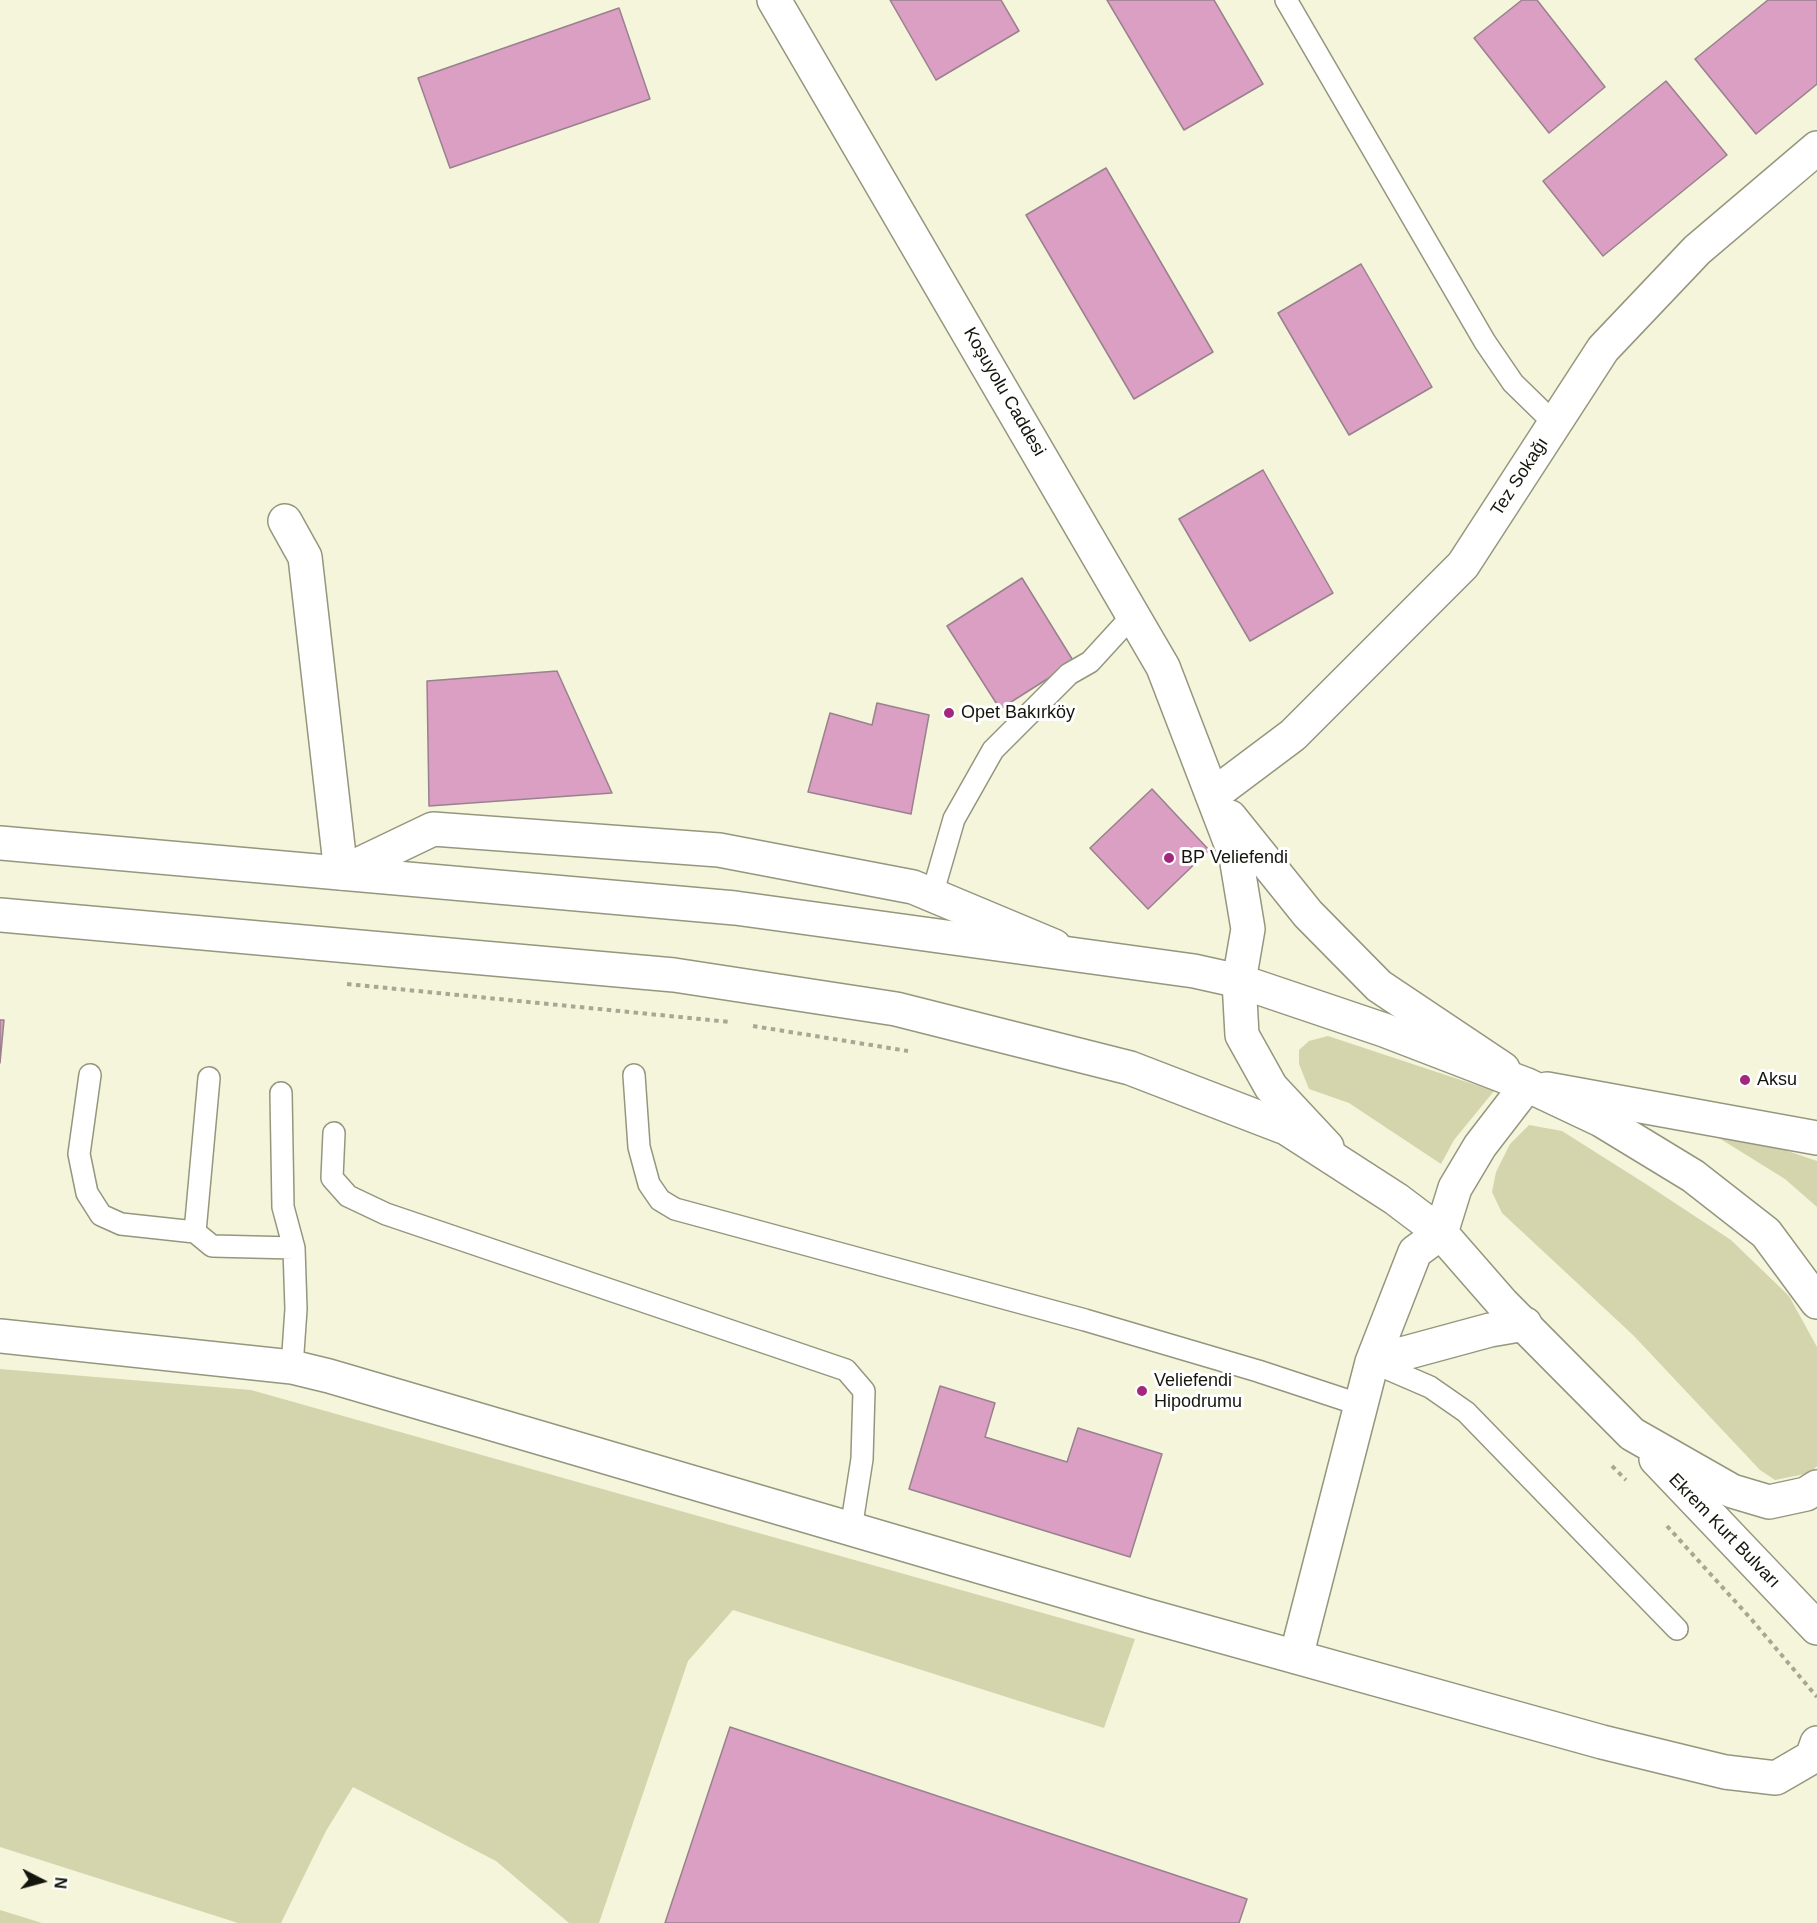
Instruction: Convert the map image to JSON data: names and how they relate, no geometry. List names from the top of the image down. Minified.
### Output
{"streets":{"street":["Koşuyolu Caddesi","Tez Sokağı","Ekrem Kurt Bulvarı"]},"crossings":[["Koşuyolu Caddesi","Tez Sokağı"],["Koşuyolu Caddesi","Ekrem Kurt Bulvarı"]],"places":["Opet Bakırköy","BP Veliefendi","Aksu","Veliefendi Hipodrumu"],"north":"right"}
